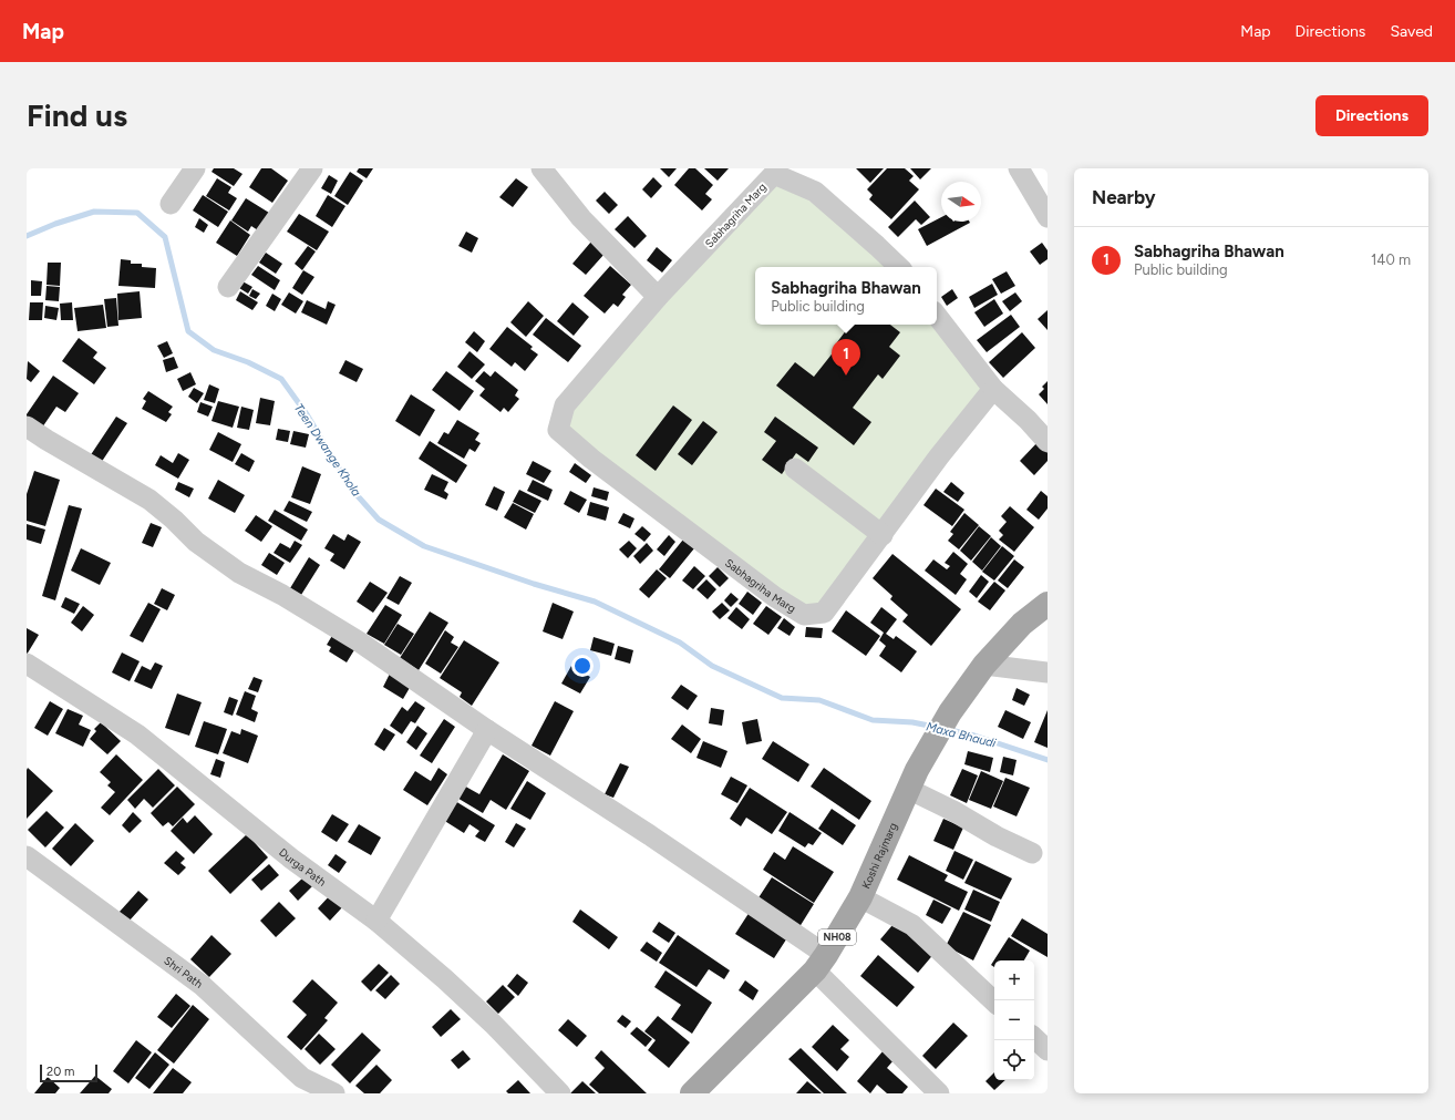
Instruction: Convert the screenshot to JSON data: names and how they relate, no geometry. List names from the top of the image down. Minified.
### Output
{"streets":{"main road":["Koshi Rajmarg","NH08"],"street":["Sabhagriha Marg","Durga Path","Shri Path"]},"water":["Teen Dwange Khola","Maxa Bhaudi"],"scale_bar":"20 m","north":"right","page":{"header":"Map","nav":["Map","Directions","Saved"],"buttons":"Directions","title":"Find us","heading":"Nearby","list":[{"mark":"1","name":"Sabhagriha Bhawan","note":"Public building","value":"140 m"}],"popup":["Sabhagriha Bhawan","Public building"],"pins":"1","map_buttons":["+","−"],"scale":"20 m"}}
